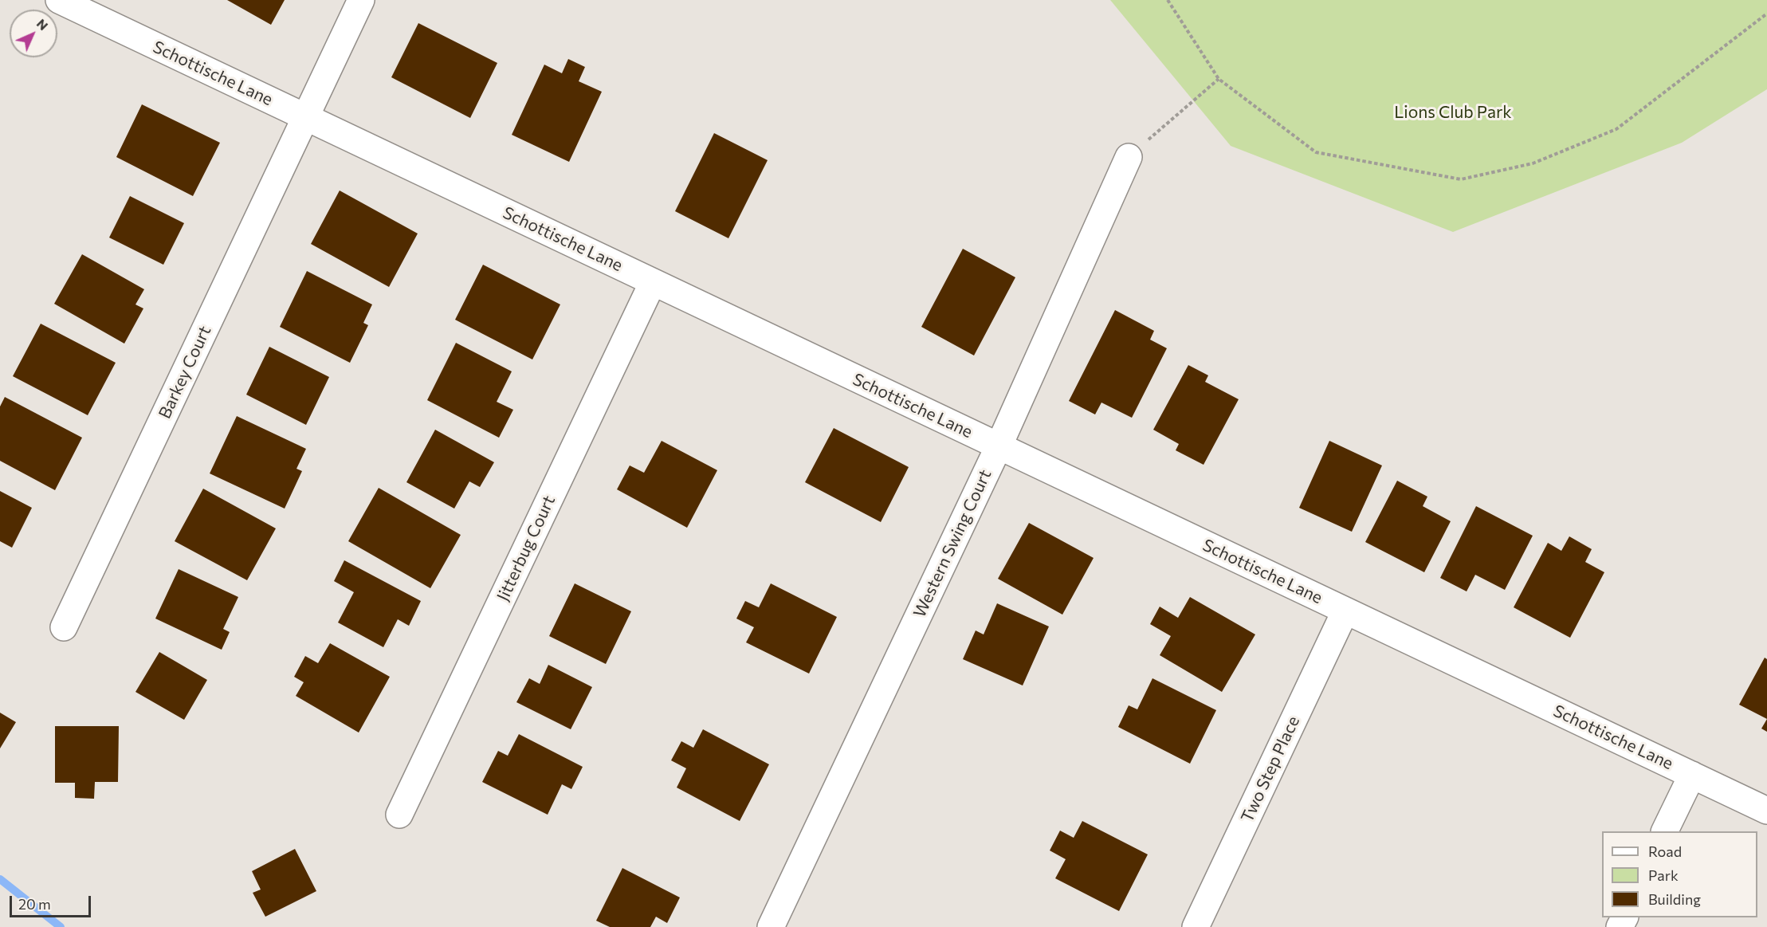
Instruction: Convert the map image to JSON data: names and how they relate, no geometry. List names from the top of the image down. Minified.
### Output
{"streets":{"street":["Schottische Lane","Barkey Court","Western Swing Court","Jitterbug Court","Two Step Place"]},"crossings":[["Schottische Lane","Barkey Court"],["Schottische Lane","Western Swing Court"],["Schottische Lane","Jitterbug Court"],["Schottische Lane","Two Step Place"]],"parks":["Lions Club Park"],"legend":["Road","Park","Building"],"scale_bar":"20 m","north":"top right"}
